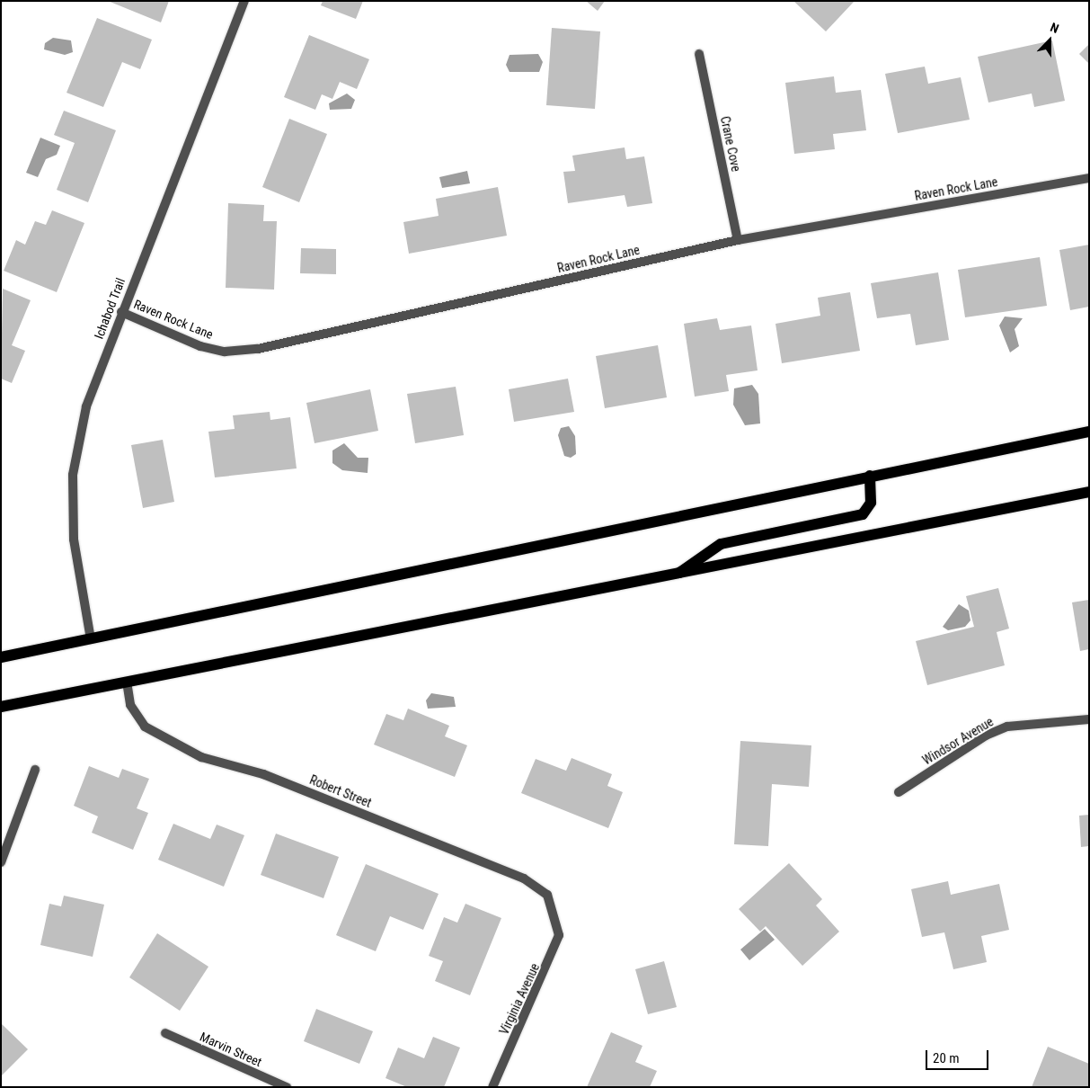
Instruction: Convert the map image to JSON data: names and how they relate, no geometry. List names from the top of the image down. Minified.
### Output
{"streets":{"street":["Crane Cove","Raven Rock Lane","Ichabod Trail","Windsor Avenue","Robert Street","Virginia Avenue","Marvin Street"]},"crossings":[["Crane Cove","Raven Rock Lane"],["Raven Rock Lane","Ichabod Trail"],["Robert Street","Virginia Avenue"]],"scale_bar":"20 m","north":"top"}
